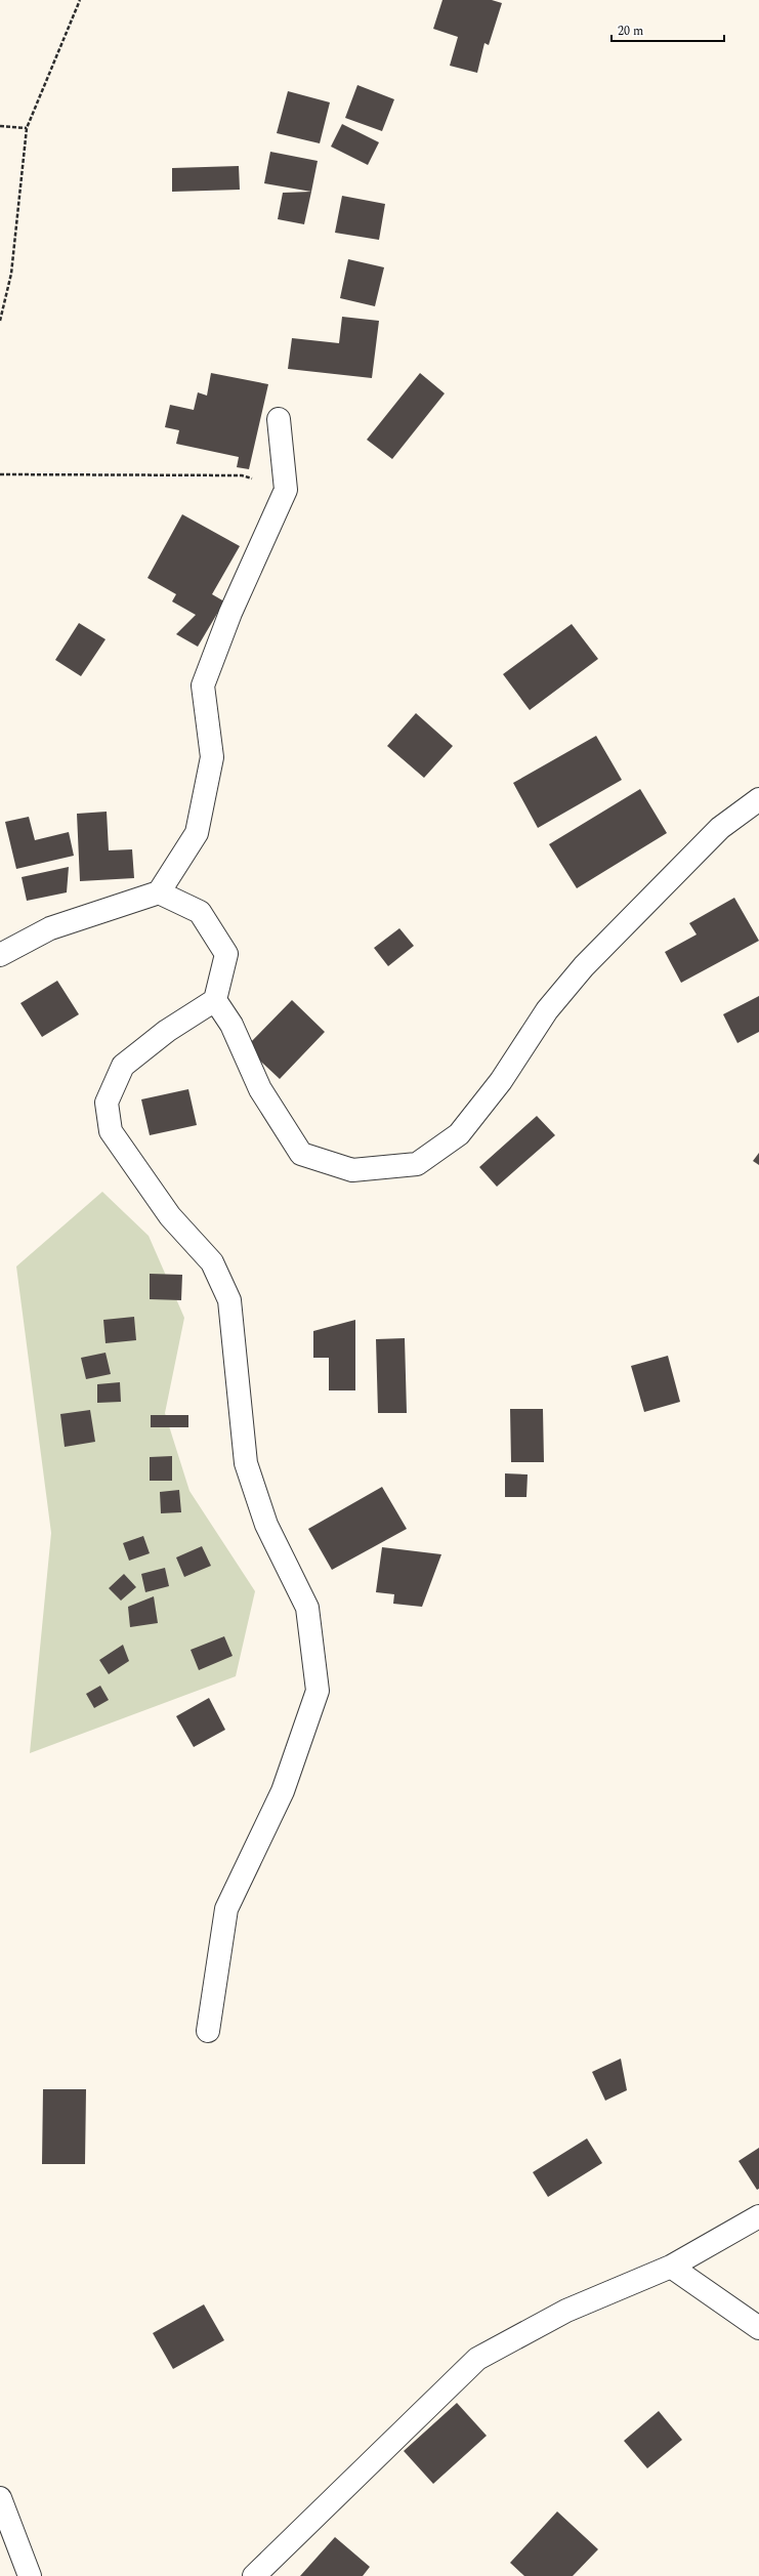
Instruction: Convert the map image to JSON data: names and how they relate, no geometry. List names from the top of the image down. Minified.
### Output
{"scale_bar":"20 m"}
